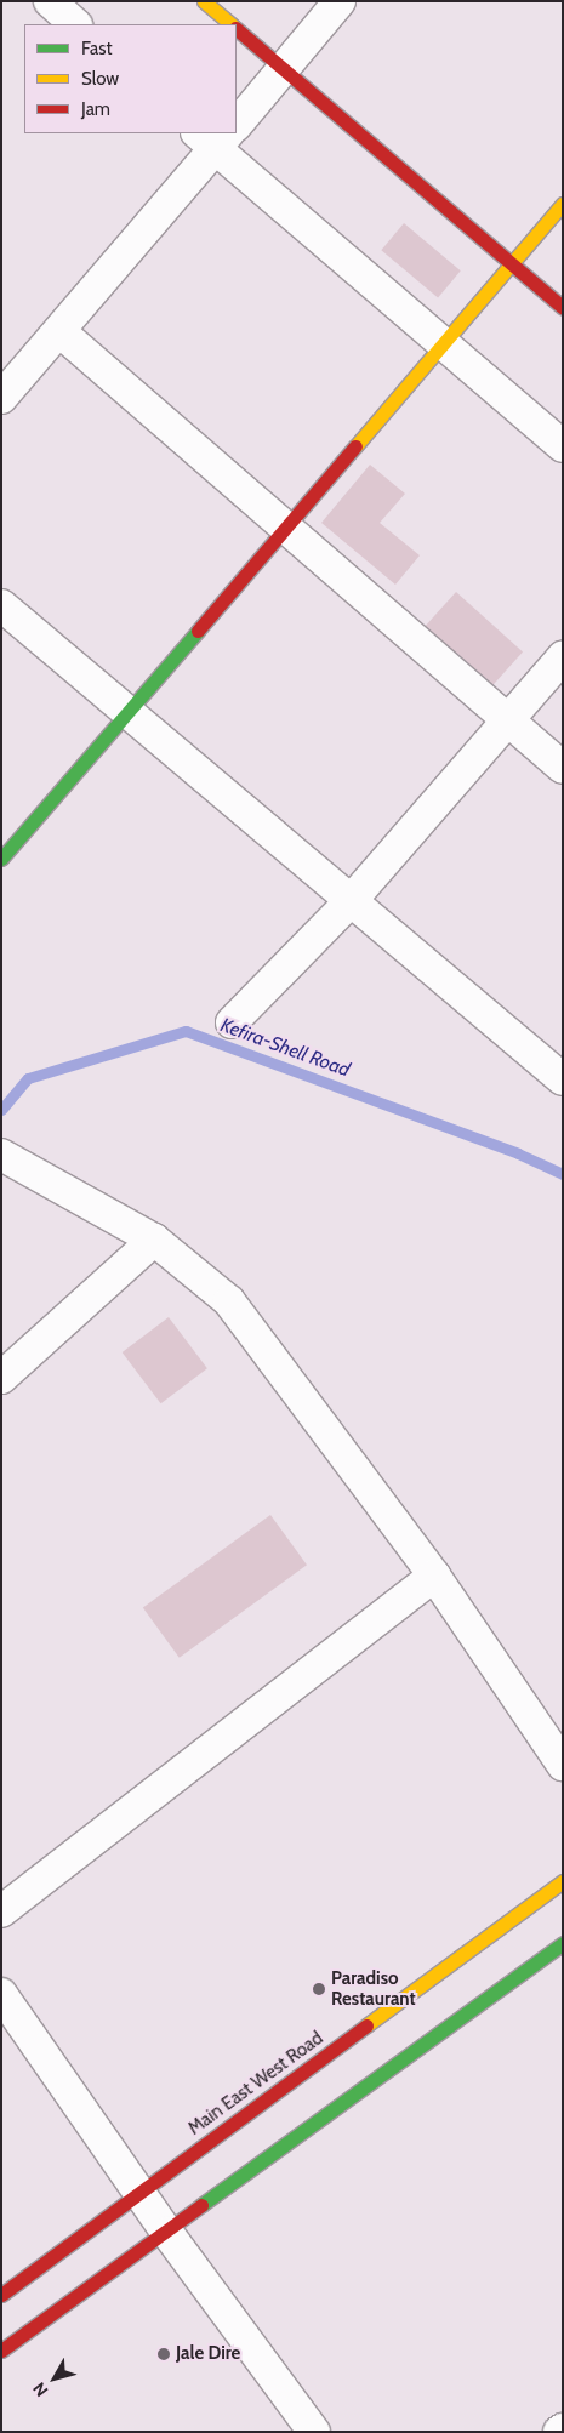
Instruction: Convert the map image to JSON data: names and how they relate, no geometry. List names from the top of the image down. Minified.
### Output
{"streets":{"main road":["Main East West Road"]},"water":["Kefira-Shell Road"],"places":["Paradiso Restaurant","Jale Dire"],"legend":["Fast","Slow","Jam"],"north":"bottom left"}
